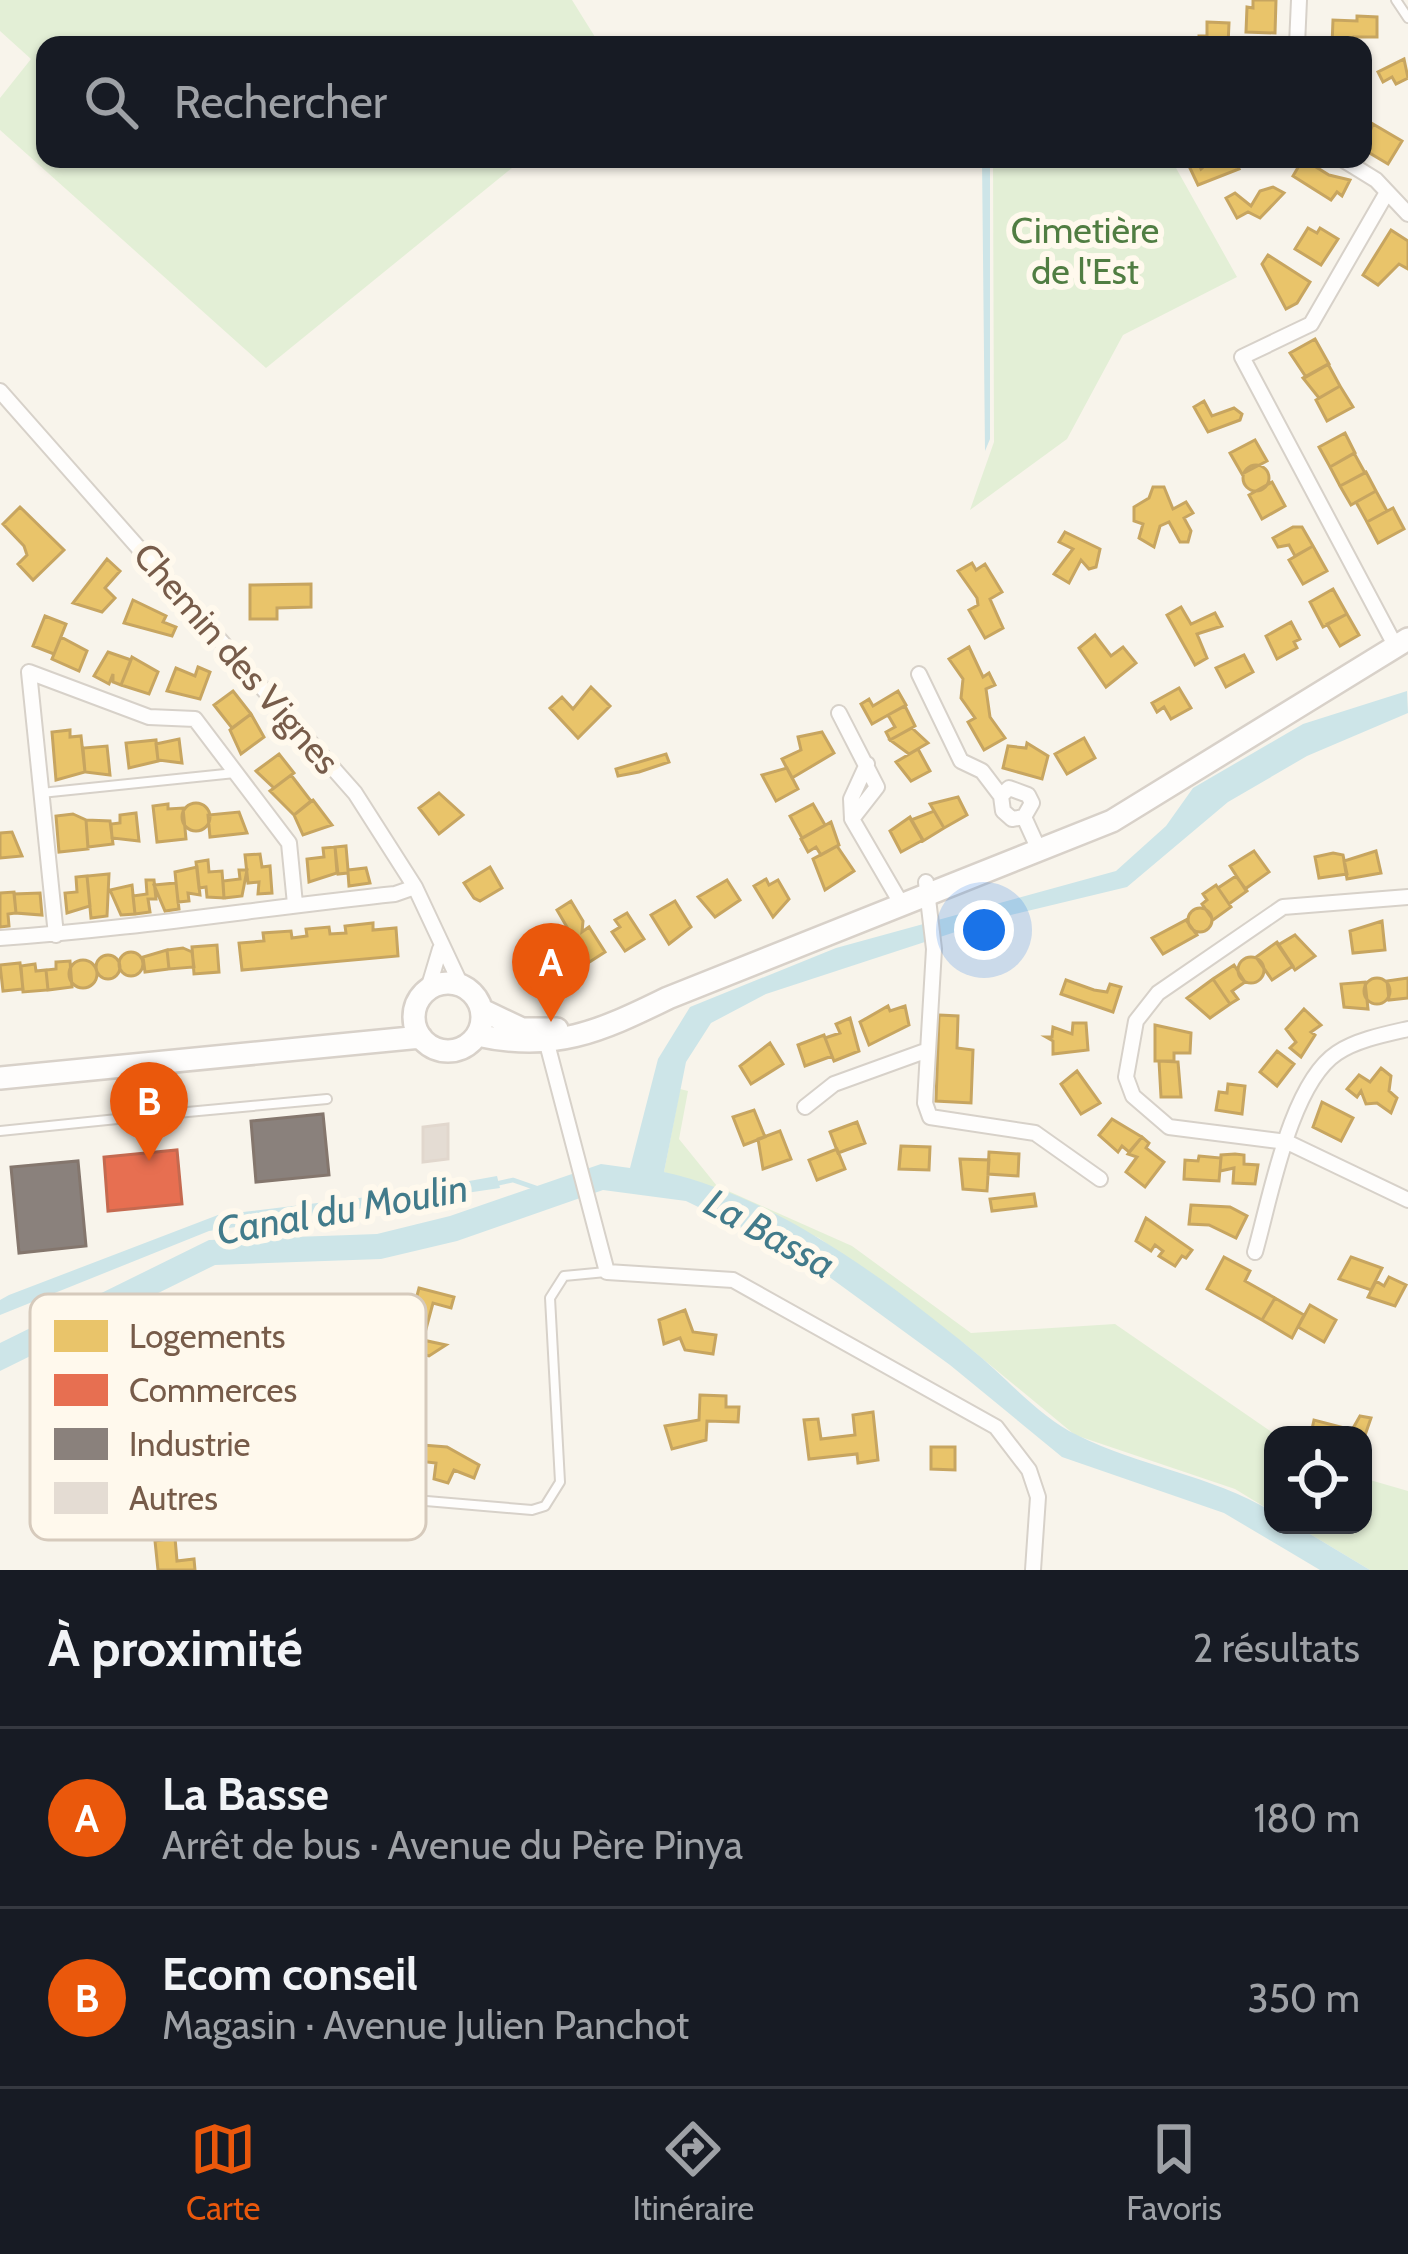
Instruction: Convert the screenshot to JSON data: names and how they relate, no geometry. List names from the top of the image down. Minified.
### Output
{"streets":{"street":["Chemin des Vignes"]},"water":["Canal du Moulin","La Bassa"],"parks":["Cimetière de l'Est"],"legend":["Logements","Commerces","Industrie","Autres"],"page":{"search":"Rechercher","pins":["A","B"],"heading":["À proximité","2 résultats"],"list":[{"mark":"A","name":"La Basse","note":"Arrêt de bus · Avenue du Père Pinya","value":"180 m"},{"mark":"B","name":"Ecom conseil","note":"Magasin · Avenue Julien Panchot","value":"350 m"}],"nav":["Carte","Itinéraire","Favoris"]}}
